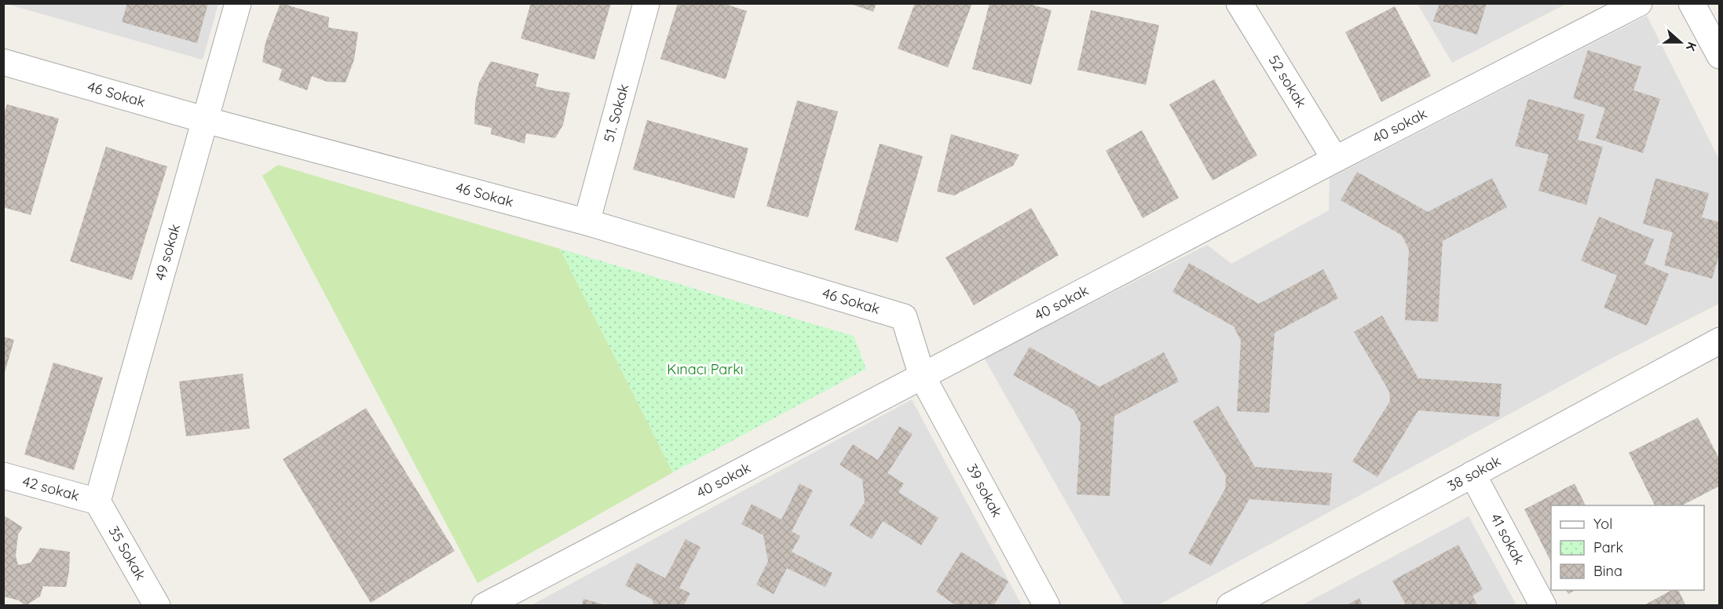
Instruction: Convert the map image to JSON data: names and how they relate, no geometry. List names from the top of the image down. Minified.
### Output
{"streets":{"street":["52 sokak","46 Sokak","51. Sokak","40 sokak","49 sokak","38 sokak","42 sokak","39 sokak","41 sokak","35 Sokak"]},"crossings":[["52 sokak","40 sokak"],["46 Sokak","51. Sokak"],["46 Sokak","40 sokak"],["46 Sokak","49 sokak"],["46 Sokak","39 sokak"],["40 sokak","39 sokak"],["49 sokak","42 sokak"],["49 sokak","35 Sokak"],["38 sokak","41 sokak"],["42 sokak","35 Sokak"]],"parks":["Kınacı Parkı"],"legend":["Yol","Park","Bina"],"north":"right"}
